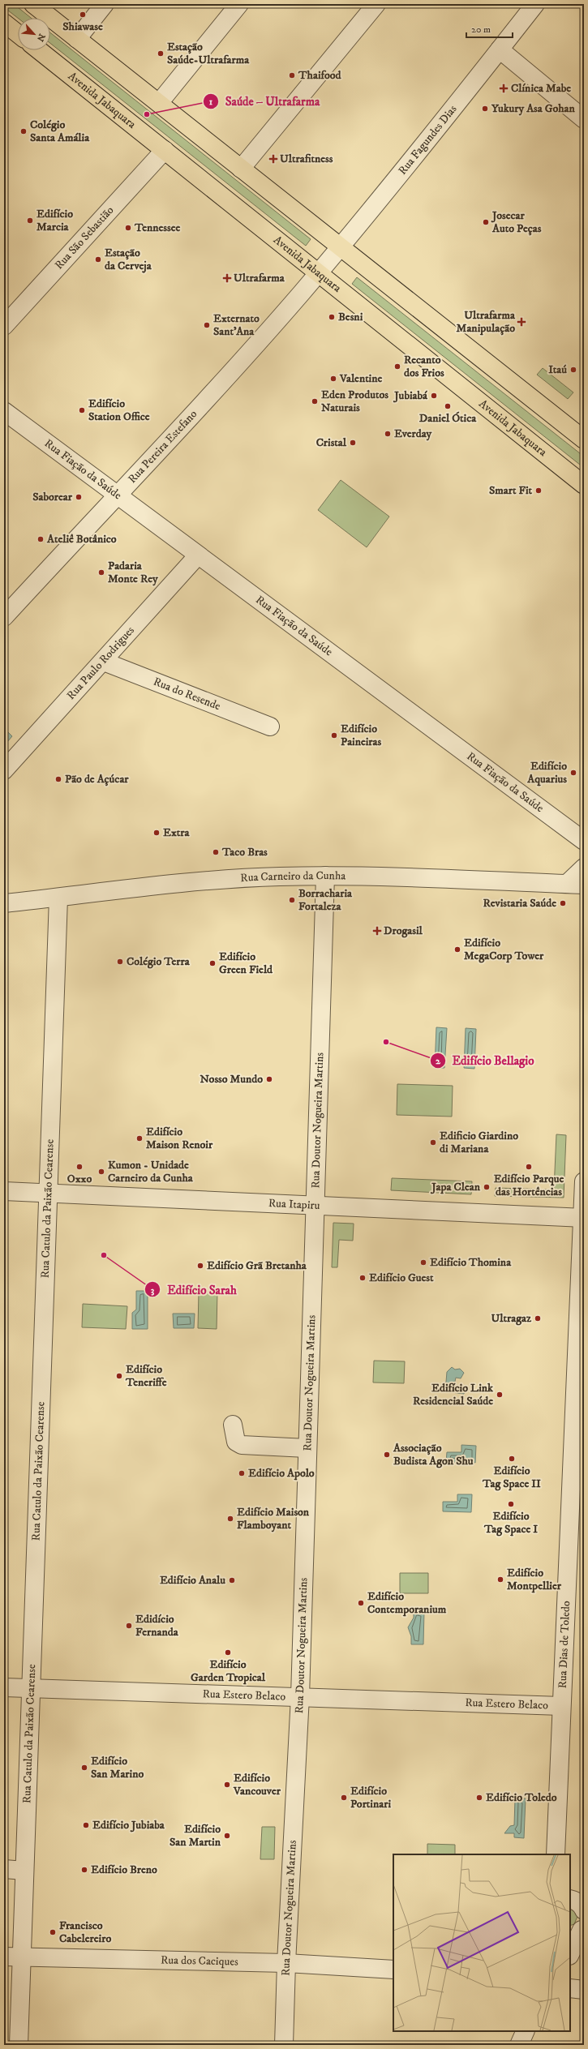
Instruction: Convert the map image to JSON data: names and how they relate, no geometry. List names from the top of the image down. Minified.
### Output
{"streets":{"main road":["Avenida Jabaquara"],"street":["Rua Fagundes Dias","Rua São Sebastião","Rua Pereira Estefano","Rua Fiação da Saúde","Rua Paulo Rodrigues","Rua do Resende","Rua Carneiro da Cunha","Rua Doutor Nogueira Martins","Rua Itapiru","Rua Catulo da Paixão Cearense","Rua Dias de Toledo","Rua Estero Belaco","Rua dos Caciques"]},"crossings":[["Avenida Jabaquara","Rua Fagundes Dias"],["Avenida Jabaquara","Rua São Sebastião"],["Avenida Jabaquara","Rua Pereira Estefano"],["Rua Fagundes Dias","Rua Pereira Estefano"],["Rua Pereira Estefano","Rua Fiação da Saúde"],["Rua Fiação da Saúde","Rua Paulo Rodrigues"],["Rua Paulo Rodrigues","Rua do Resende"],["Rua Carneiro da Cunha","Rua Doutor Nogueira Martins"],["Rua Carneiro da Cunha","Rua Catulo da Paixão Cearense"],["Rua Doutor Nogueira Martins","Rua Itapiru"],["Rua Doutor Nogueira Martins","Rua Estero Belaco"],["Rua Doutor Nogueira Martins","Rua dos Caciques"],["Rua Itapiru","Rua Catulo da Paixão Cearense"],["Rua Itapiru","Rua Dias de Toledo"],["Rua Catulo da Paixão Cearense","Rua Estero Belaco"],["Rua Catulo da Paixão Cearense","Rua dos Caciques"],["Rua Dias de Toledo","Rua Estero Belaco"]],"places":{"other":["Shiawase","Estação Saúde-Ultrafarma","Thaifood","Yukury Asa Gohan","Saúde – Ultrafarma","Colégio Santa Amália","Edifício Marcia","Josecar Auto Peças","Tennessee","Estação da Cerveja","Besni","Externato Sant'Ana","Recanto dos Frios","Itaú","Valentine","Jubiabá","Eden Produtos Naturais","Daniel Ótica","Edifício Station Office","Everday","Cristal","Smart Fit","Saborear","Ateliê Botânico","Padaria Monte Rey","Edifício Paineiras","Edifício Aquarius","Pão de Açúcar","Extra","Taco Bras","Borracharia Fortaleza","Revistaria Saúde","Edifício MegaCorp Tower","Colégio Terra","Edifício Green Field","Edifício Bellagio","Nosso Mundo","Edifício Maison Renoir","Edificio Giardino di Mariana","Oxxo","Edifício Parque das Hortências","Kumon - Unidade Carneiro da Cunha","Japa Clean","Edifício Sarah","Edifício Thomina","Edifício Grã Bretanha","Edifício Guest","Ultragaz","Edifício Teneriffe","Edifício Link Residencial Saúde","Associação Budista Agon Shu","Edifício Tag Space II","Edifício Apolo","Edifício Tag Space I","Edifício Maison Flamboyant","Edifício Montpellier","Edifício Analu","Edifício Contemporanium","Edidício Fernanda","Edifício Garden Tropical","Edifício San Marino","Edifício Vancouver","Edifício Portinari","Edifício Toledo","Edifício Jubiaba","Edifício San Martin","Edifício Breno","Francisco Cabelereiro"],"health":["Clínica Mabe","Ultrafitness","Ultrafarma","Ultrafarma Manipulação","Drogasil"]},"scale_bar":"20 m","north":"bottom right"}
